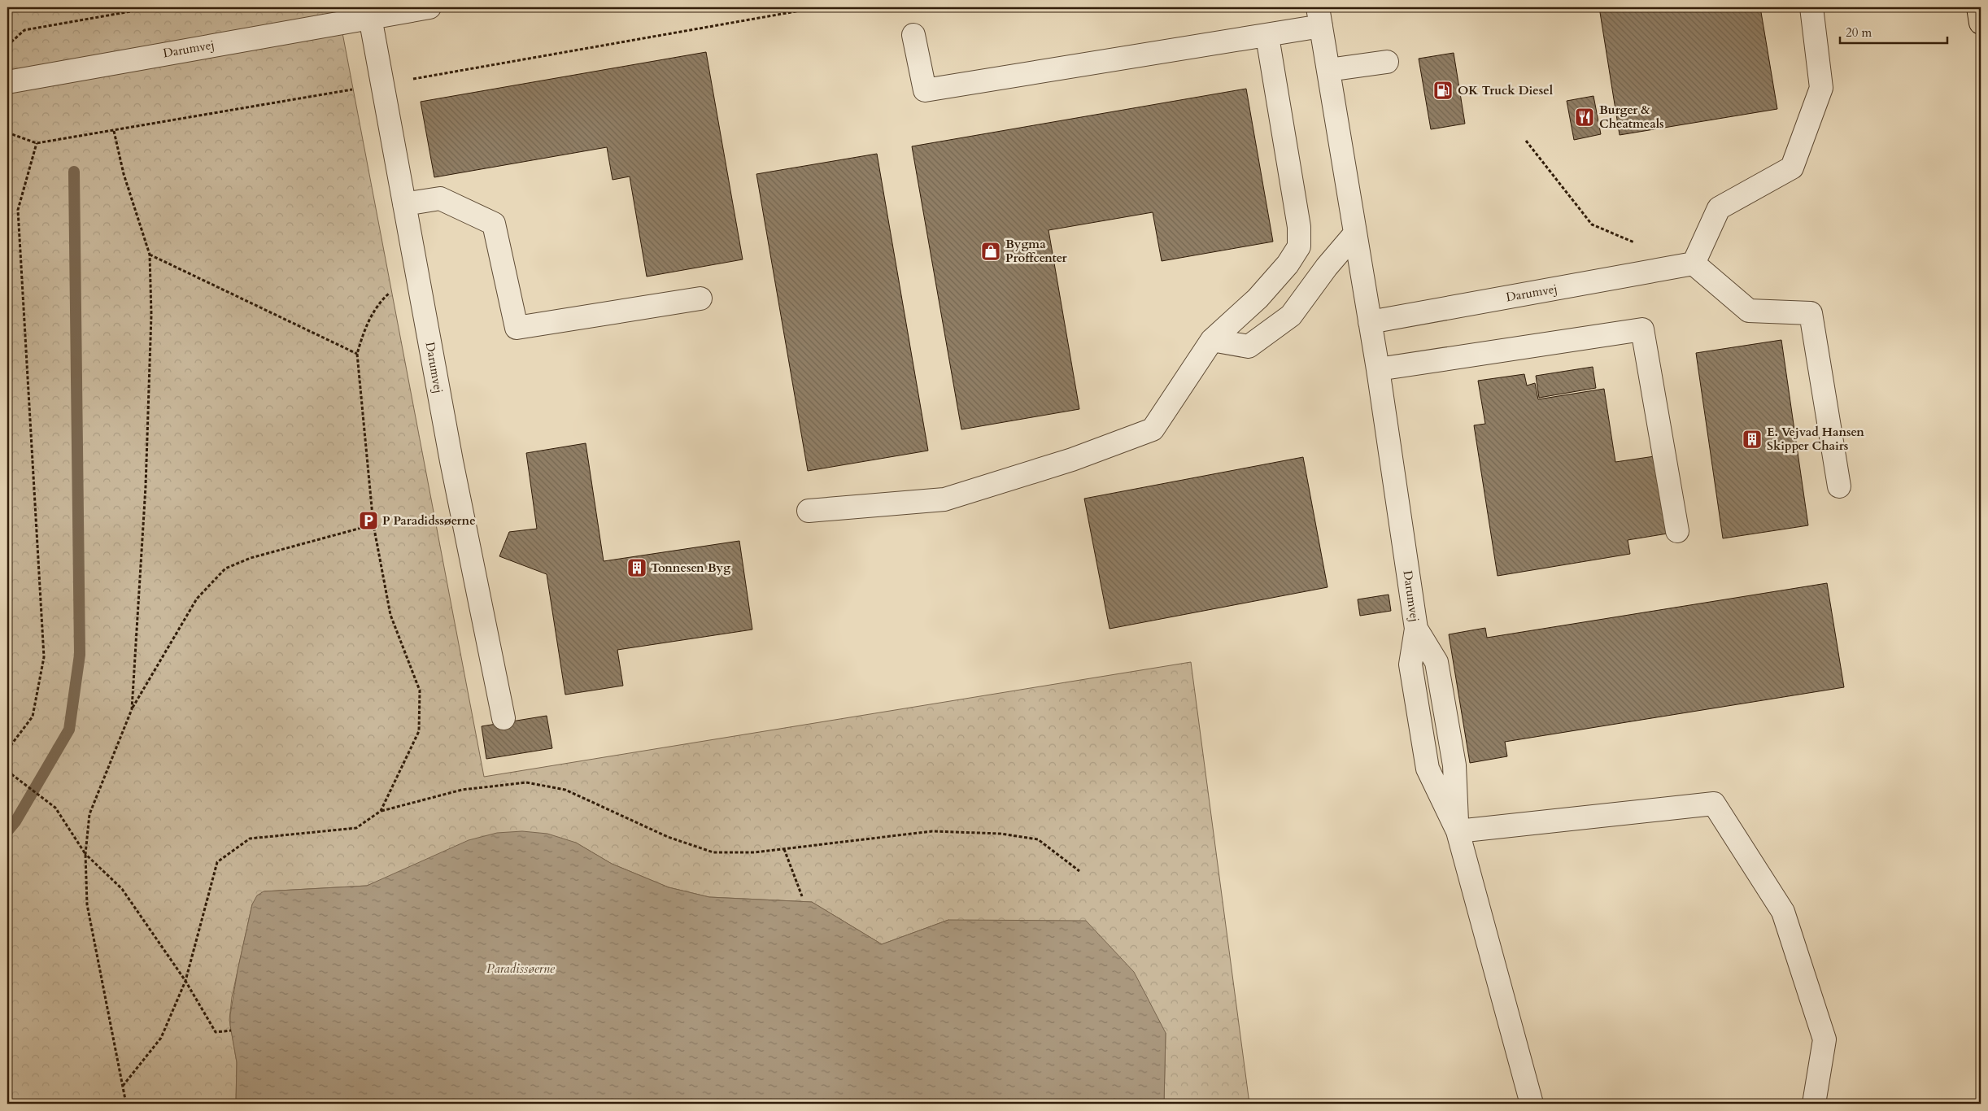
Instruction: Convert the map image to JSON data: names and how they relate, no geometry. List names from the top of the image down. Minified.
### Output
{"streets":{"street":["Darumvej"]},"water":["Paradissøerne"],"places":{"fuel station":["OK Truck Diesel"],"restaurant":["Burger & Cheatmeals"],"shop":["Bygma Proffcenter"],"building":["E. Vejvad Hansen Skipper Chairs","Tonnesen Byg"],"parking":["P Paradidssøerne"]},"scale_bar":"20 m"}
